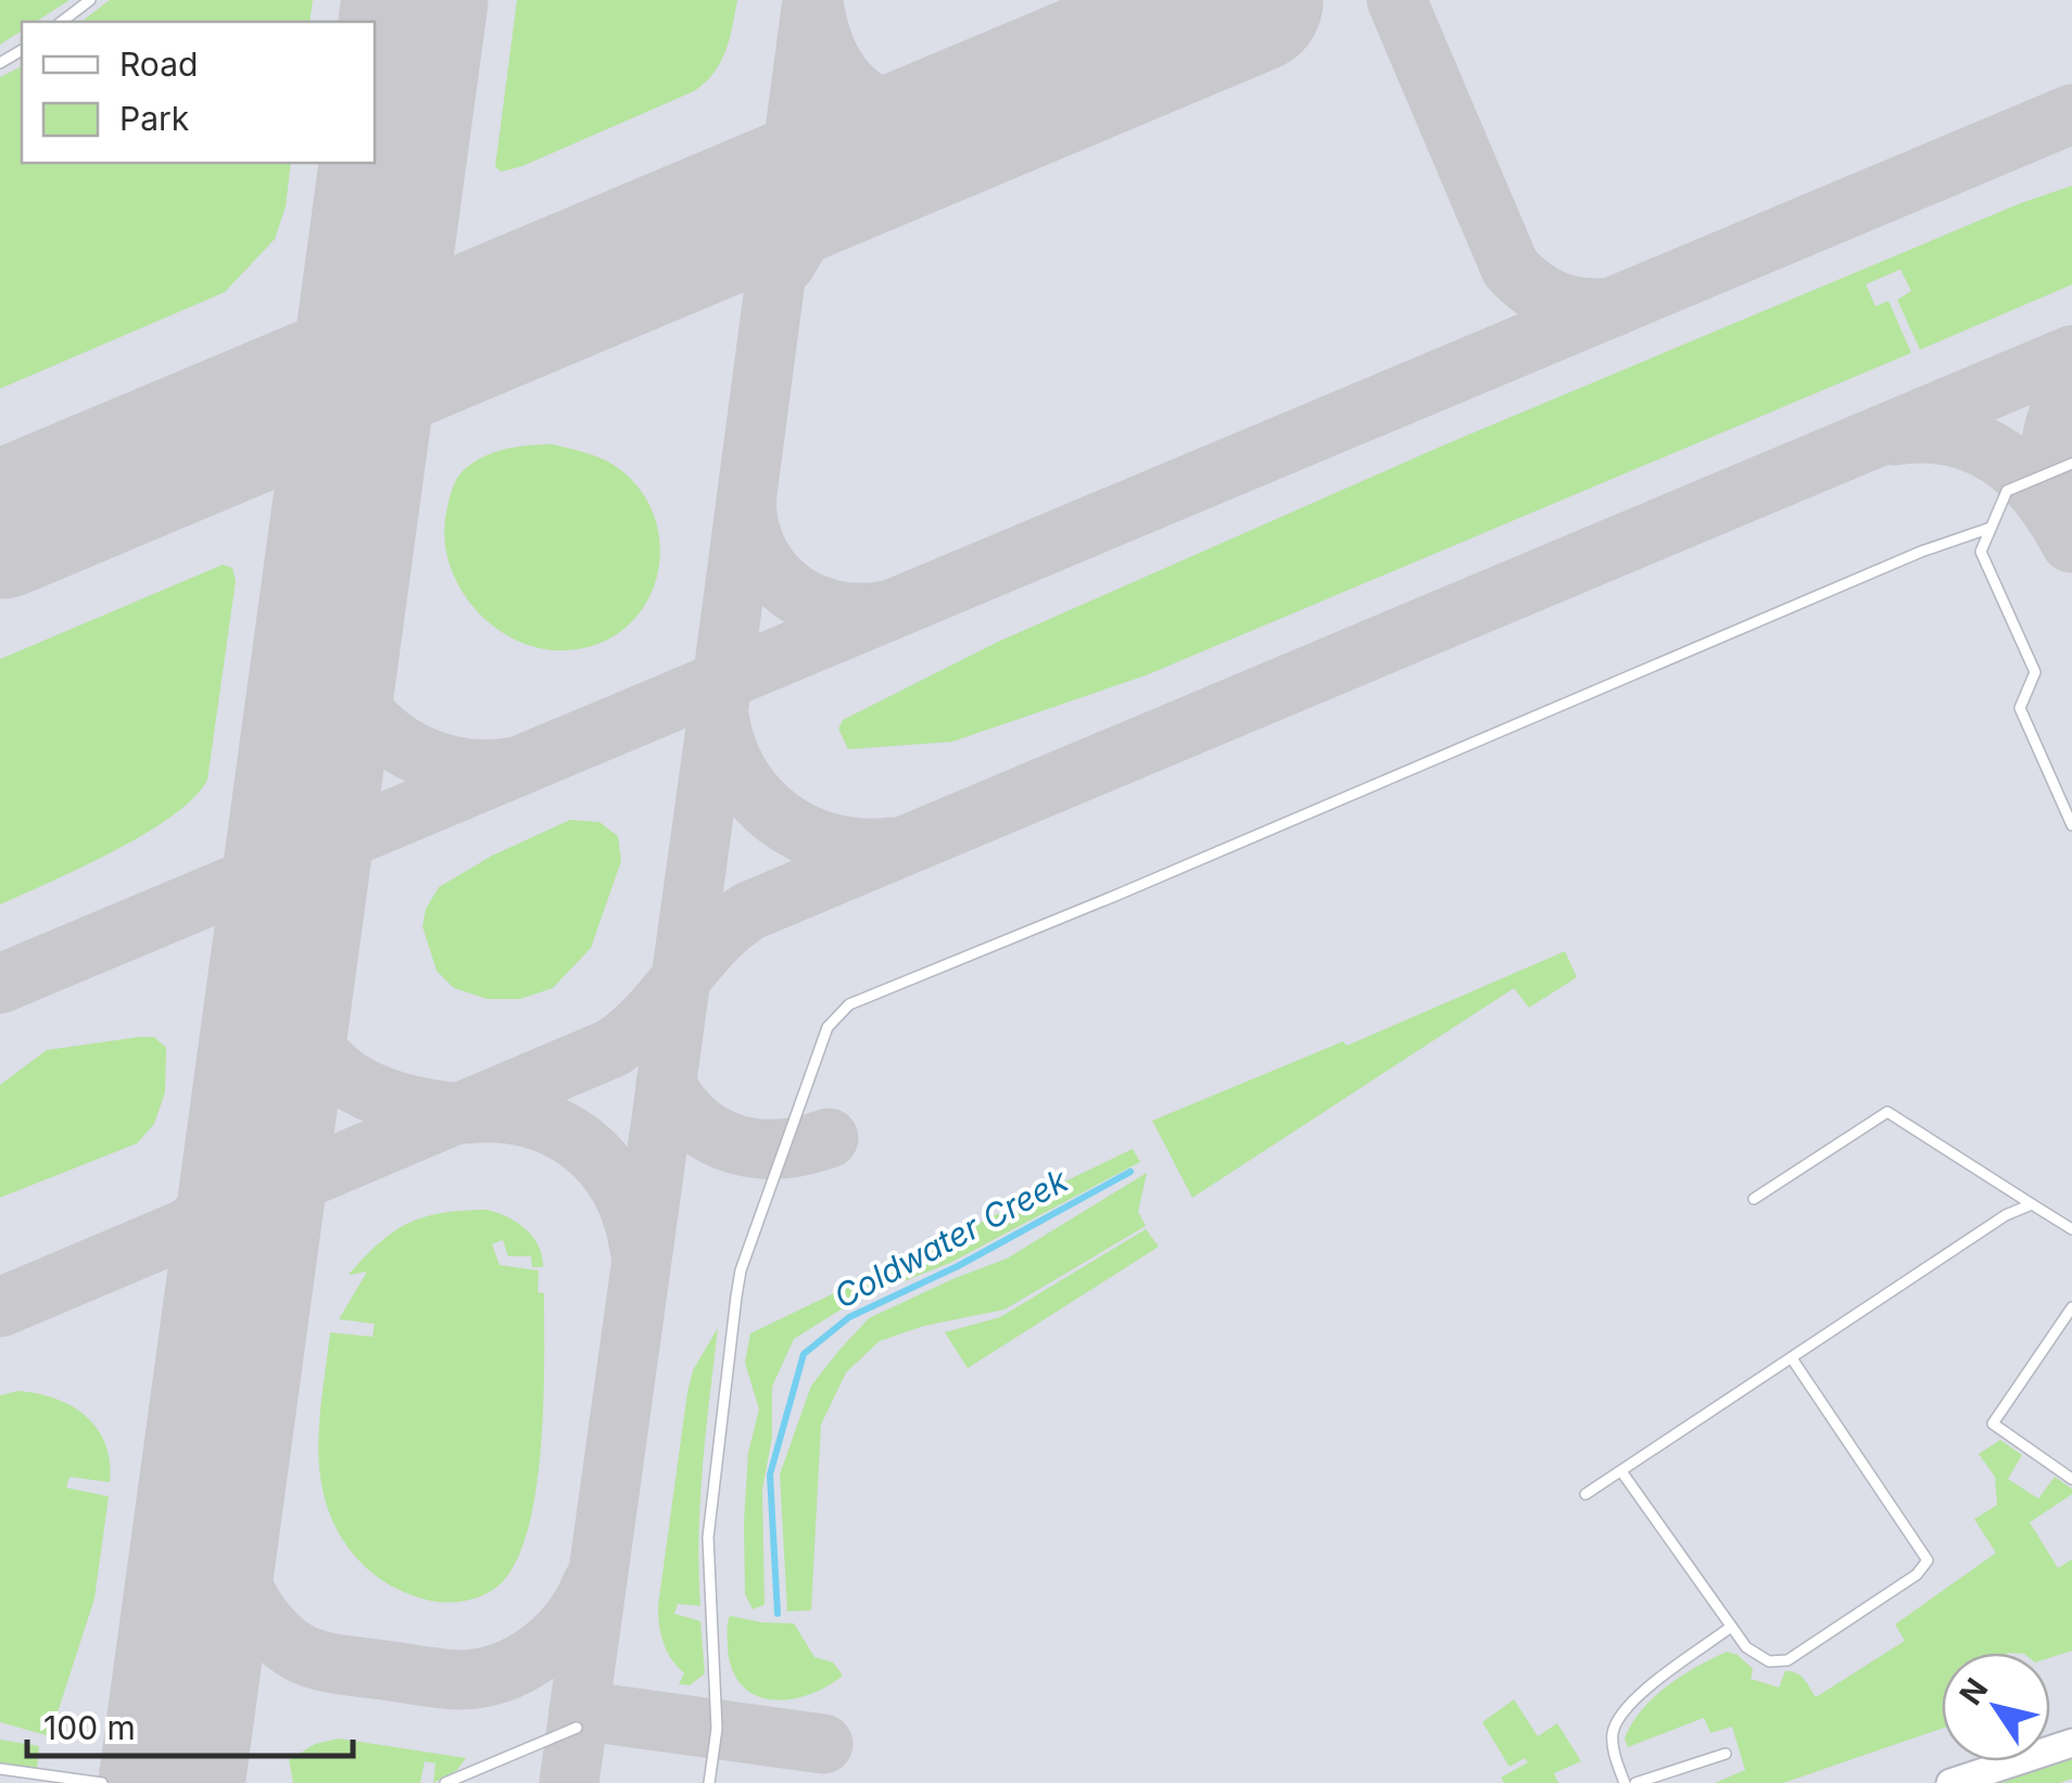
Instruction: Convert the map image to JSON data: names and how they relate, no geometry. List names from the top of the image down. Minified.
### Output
{"water":["Coldwater Creek"],"legend":["Road","Park"],"scale_bar":"100 m","north":"top left"}
